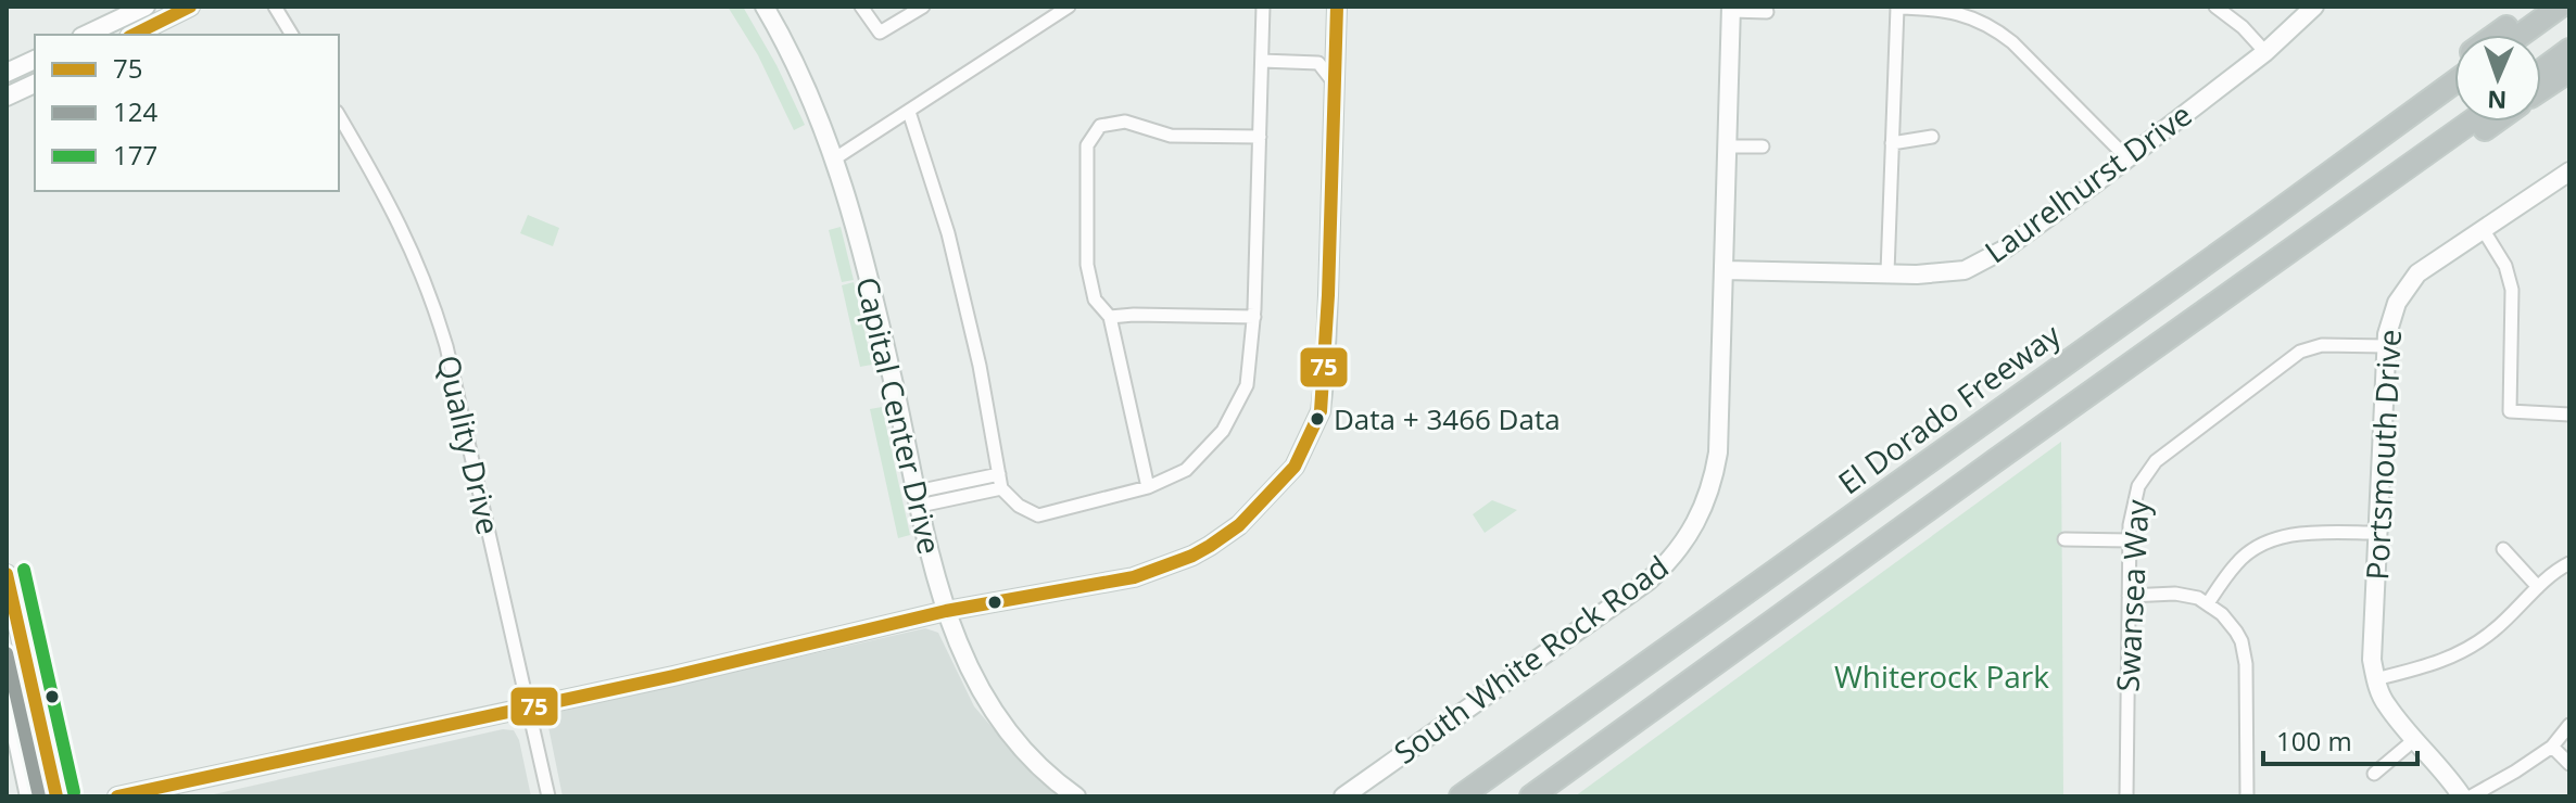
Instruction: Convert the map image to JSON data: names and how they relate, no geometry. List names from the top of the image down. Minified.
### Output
{"streets":{"highway":["El Dorado Freeway"],"street":["Laurelhurst Drive","Capital Center Drive","Quality Drive","Portsmouth Drive","Swansea Way","South White Rock Road"]},"crossings":[["Laurelhurst Drive","South White Rock Road"],["Portsmouth Drive","Swansea Way"]],"parks":["Whiterock Park"],"places":["Data + 3466 Data"],"lines":["transit line 75","transit line 177","transit line 124"],"legend":["75","124","177"],"scale_bar":"100 m","north":"bottom"}
